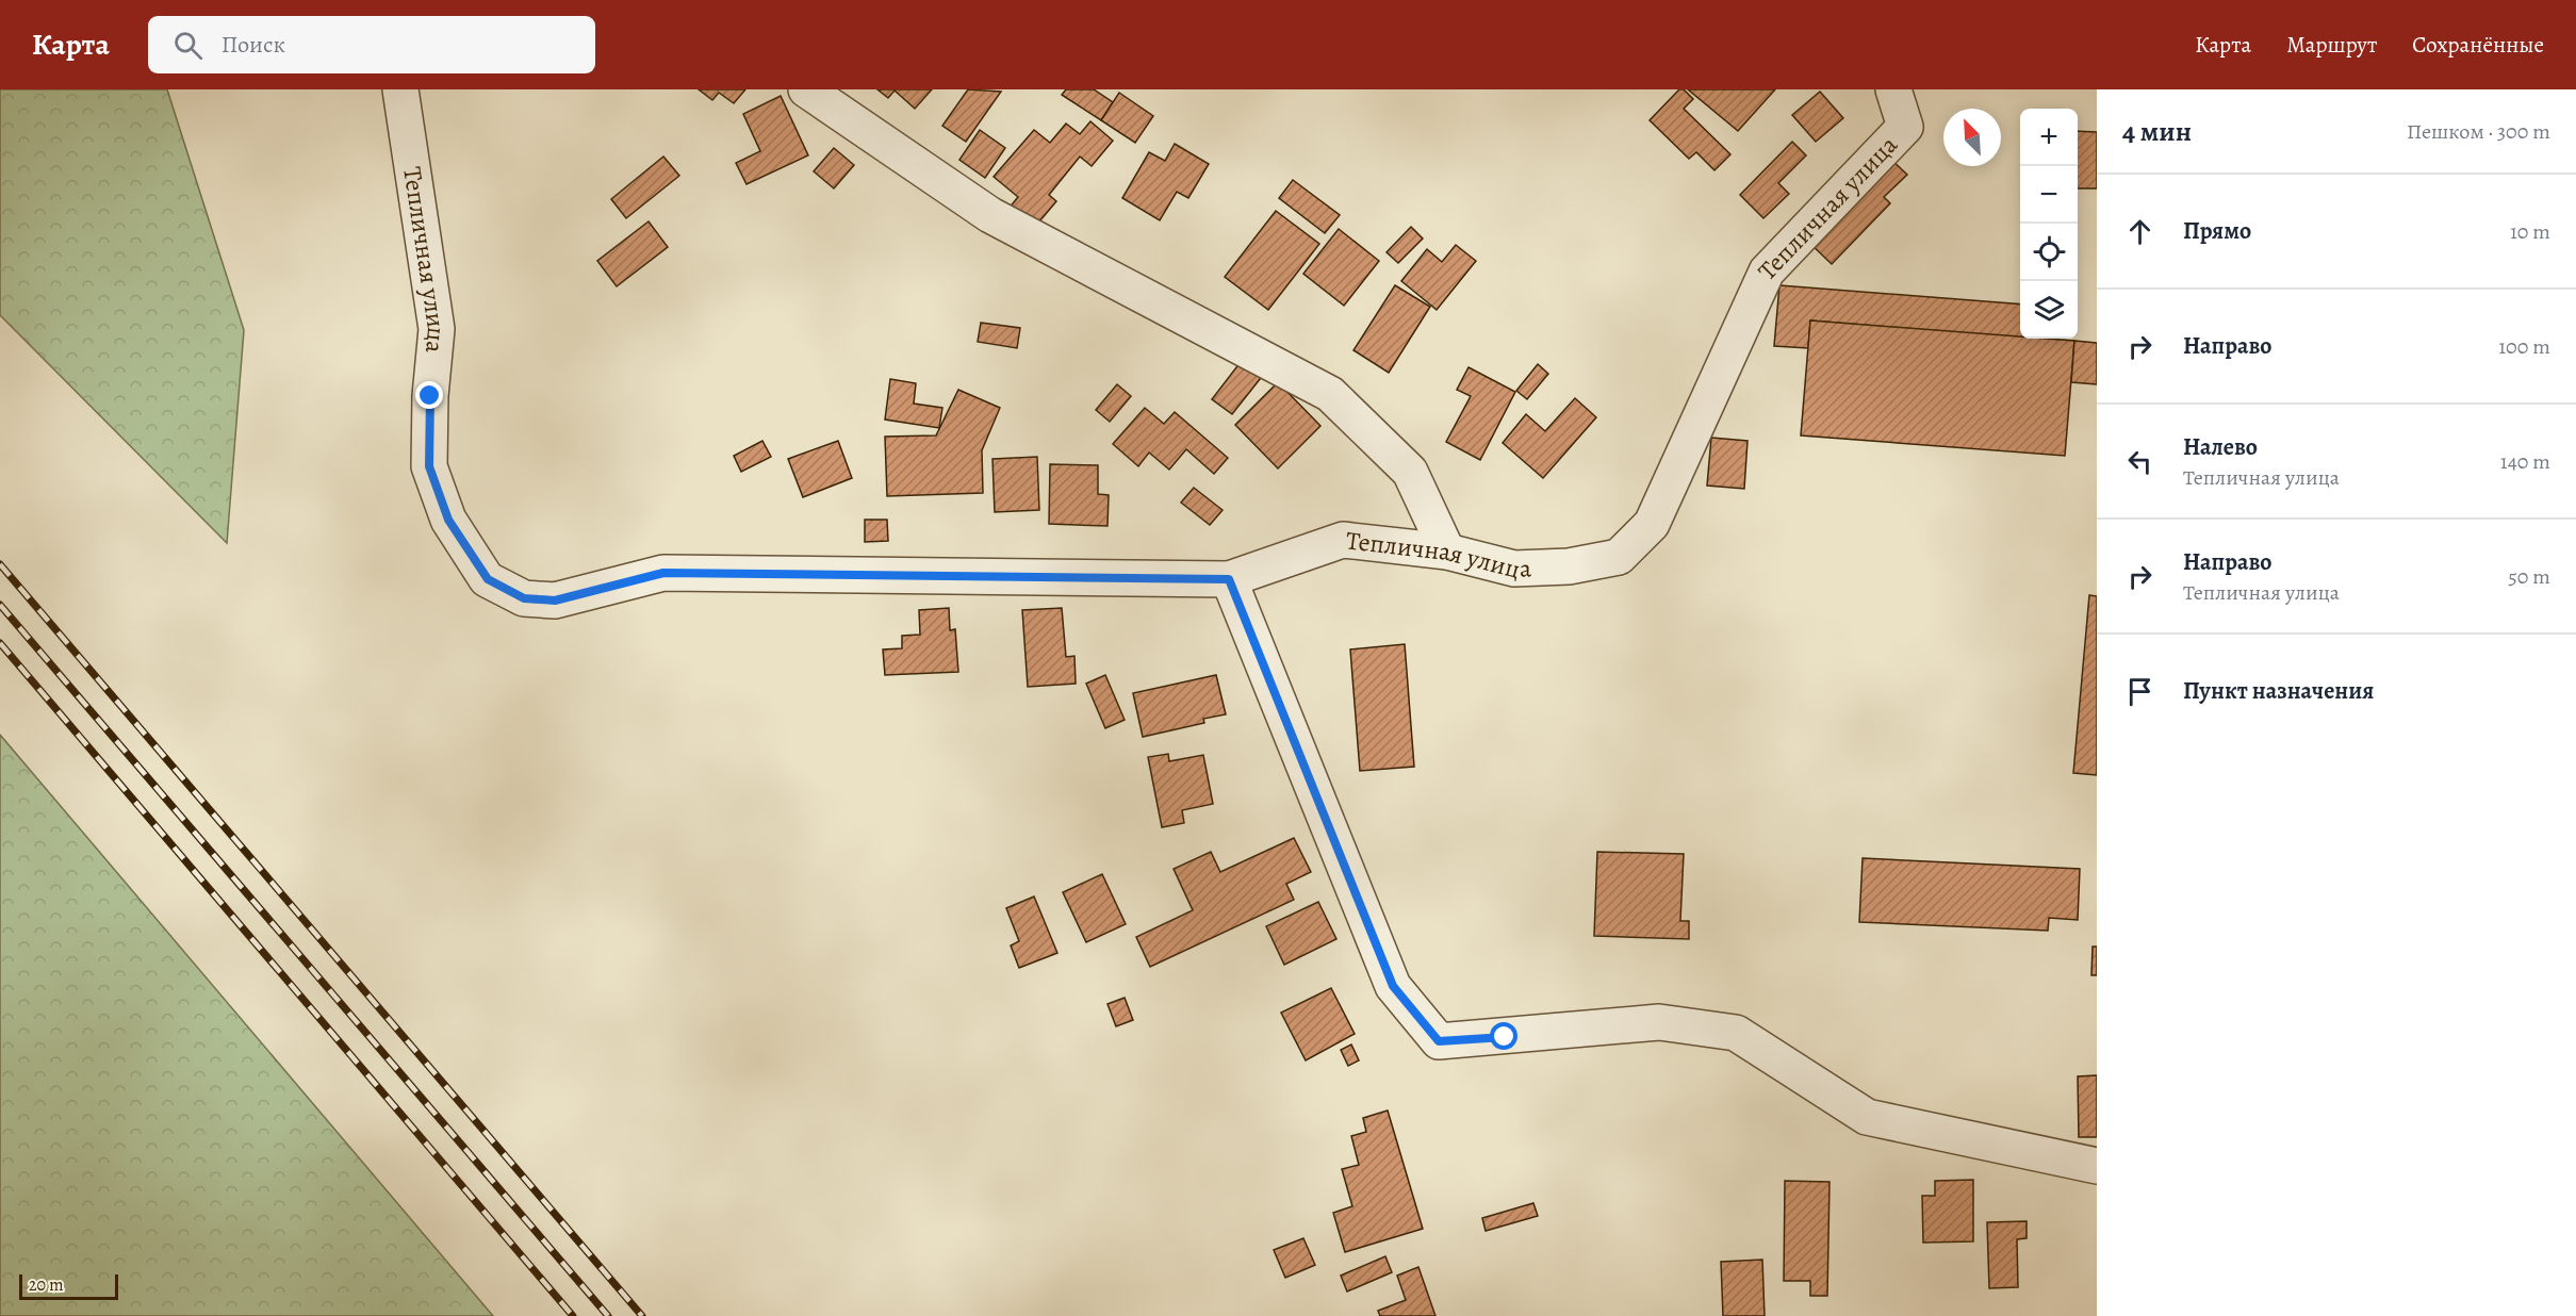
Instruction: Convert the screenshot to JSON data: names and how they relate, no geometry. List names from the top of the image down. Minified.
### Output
{"streets":{"street":["Тепличная улица"]},"scale_bar":"20 m","north":"top left","page":{"header":"Карта","search":"Поиск","nav":["Карта","Маршрут","Сохранённые"],"heading":["4 мин","Пешком · 300 m"],"map_buttons":["+","−"],"list":[["Прямо","10 m"],["Направо","100 m"],["Налево","Тепличная улица","140 m"],["Направо","Тепличная улица","50 m"],"Пункт назначения"],"scale":"20 m"}}
